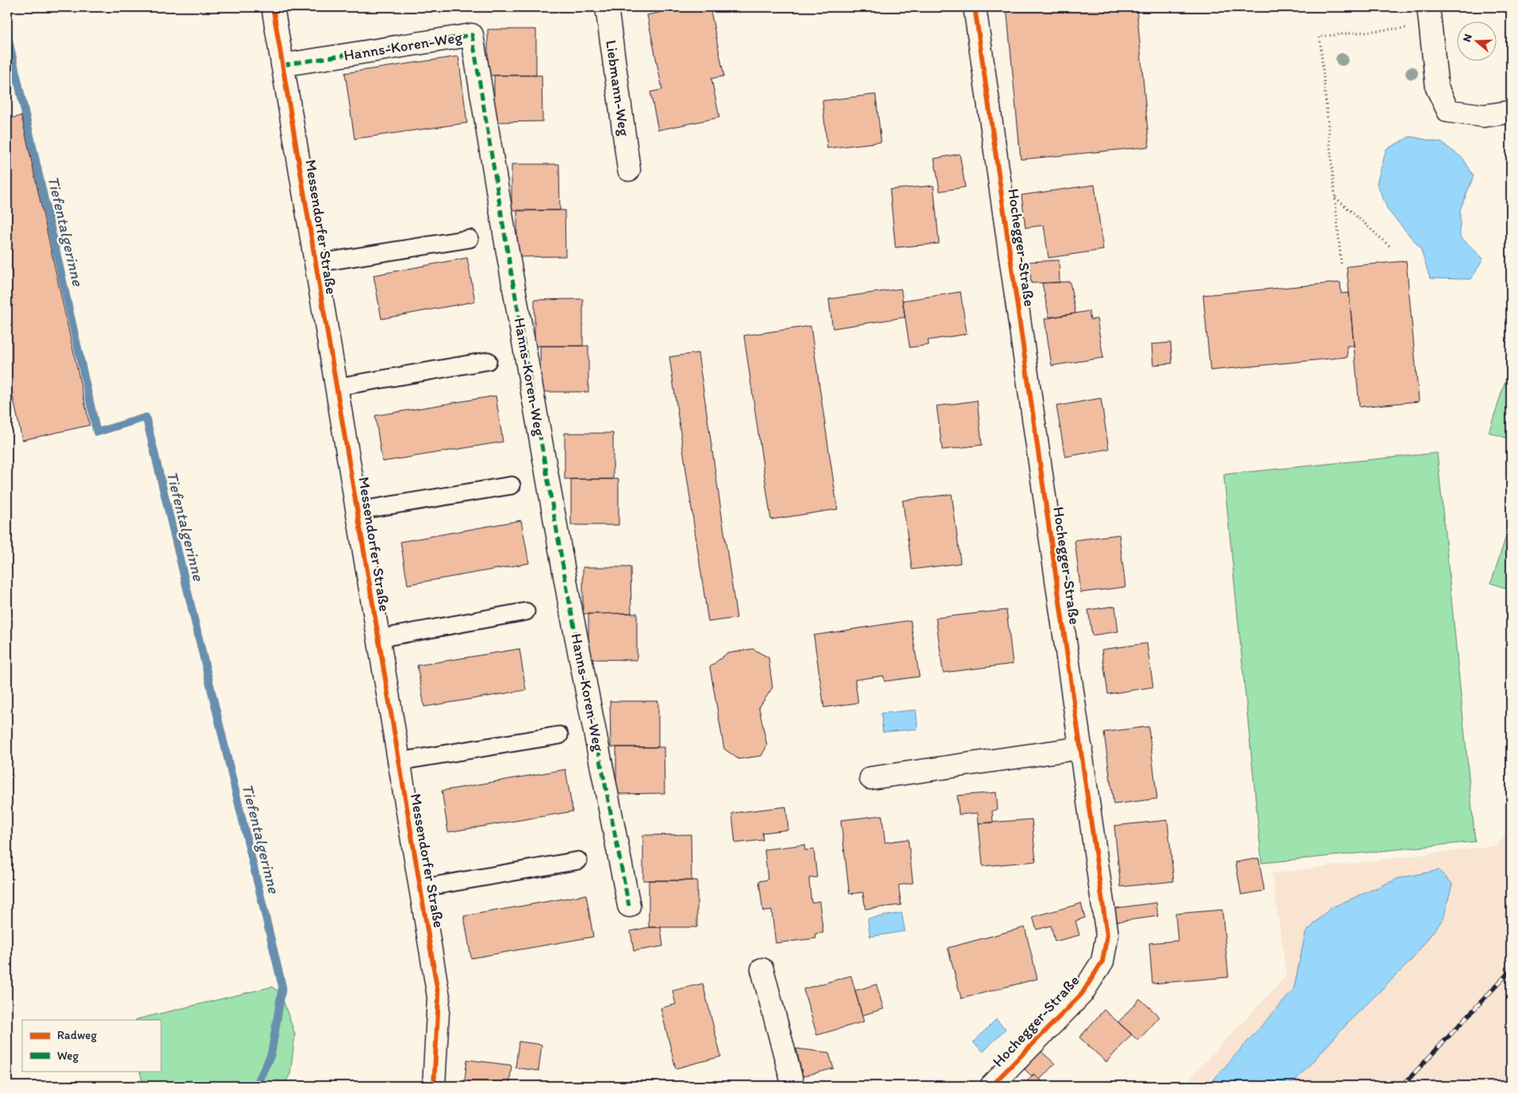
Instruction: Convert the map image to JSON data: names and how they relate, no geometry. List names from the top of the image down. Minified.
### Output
{"streets":{"street":["Hanns-Koren-Weg","Liebmann-Weg","Messendorfer Straße","Hochegger-Straße"]},"crossings":[["Hanns-Koren-Weg","Messendorfer Straße"]],"water":["Tiefentalgerinne"],"legend":["Radweg","Weg"],"north":"left"}
